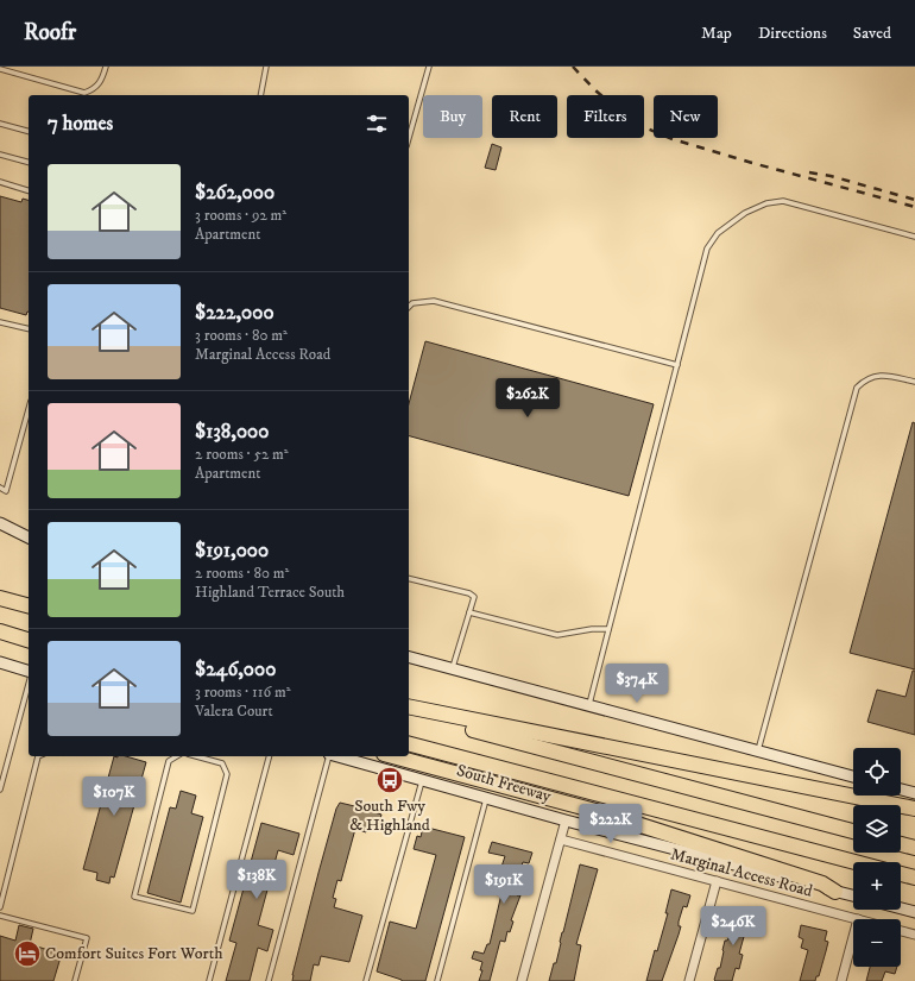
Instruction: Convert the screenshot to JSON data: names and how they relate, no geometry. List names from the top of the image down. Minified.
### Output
{"streets":{"highway":["South Freeway"],"street":["Marginal Access Road"]},"places":{"bus stop":["South Fwy & Highland"],"hotel":["Comfort Suites Fort Worth"]},"page":{"header":"Roofr","nav":["Map","Directions","Saved"],"chip":["Buy","Rent","Filters","New"],"heading":"7 homes","list":[{"name":"$262,000","note":"3 rooms · 92 m² · Apartment"},{"name":"$222,000","note":"3 rooms · 80 m² · Marginal Access Road"},{"name":"$138,000","note":"2 rooms · 52 m² · Apartment"},{"name":"$191,000","note":"2 rooms · 80 m² · Highland Terrace South"},{"name":"$246,000","note":"3 rooms · 116 m² · Valera Court"}],"price":["$262K","$374K","$107K","$222K","$138K","$191K","$246K"],"map_buttons":["+","−"]}}
